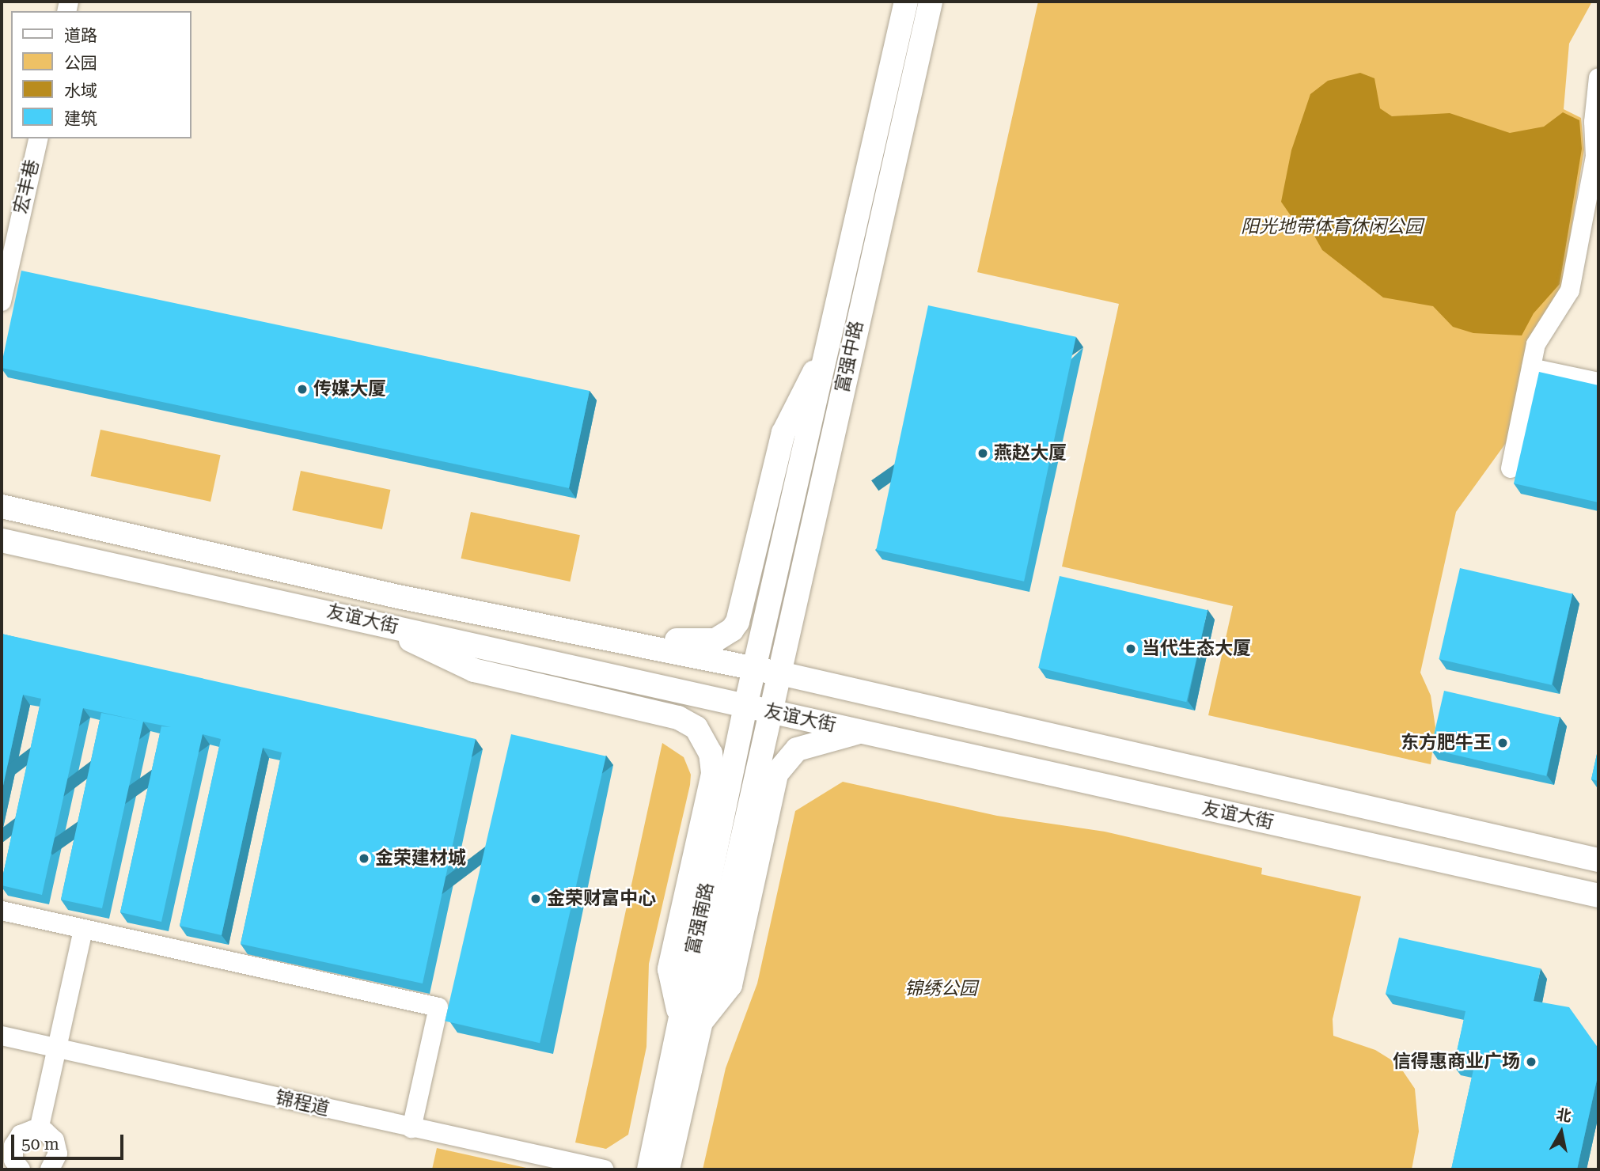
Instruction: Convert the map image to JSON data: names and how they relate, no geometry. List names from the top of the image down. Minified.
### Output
{"streets":{"main road":["富强中路","友谊大街","富强南路"],"street":["宏丰巷","锦程道"]},"crossings":[["富强中路","友谊大街"],["富强中路","富强南路"],["友谊大街","富强南路"]],"parks":["阳光地带体育休闲公园","锦绣公园"],"places":["传媒大厦","燕赵大厦","当代生态大厦","东方肥牛王","金荣建材城","金荣财富中心","信得惠商业广场"],"legend":["道路","公园","水域","建筑"],"scale_bar":"50 m","north":"top"}
